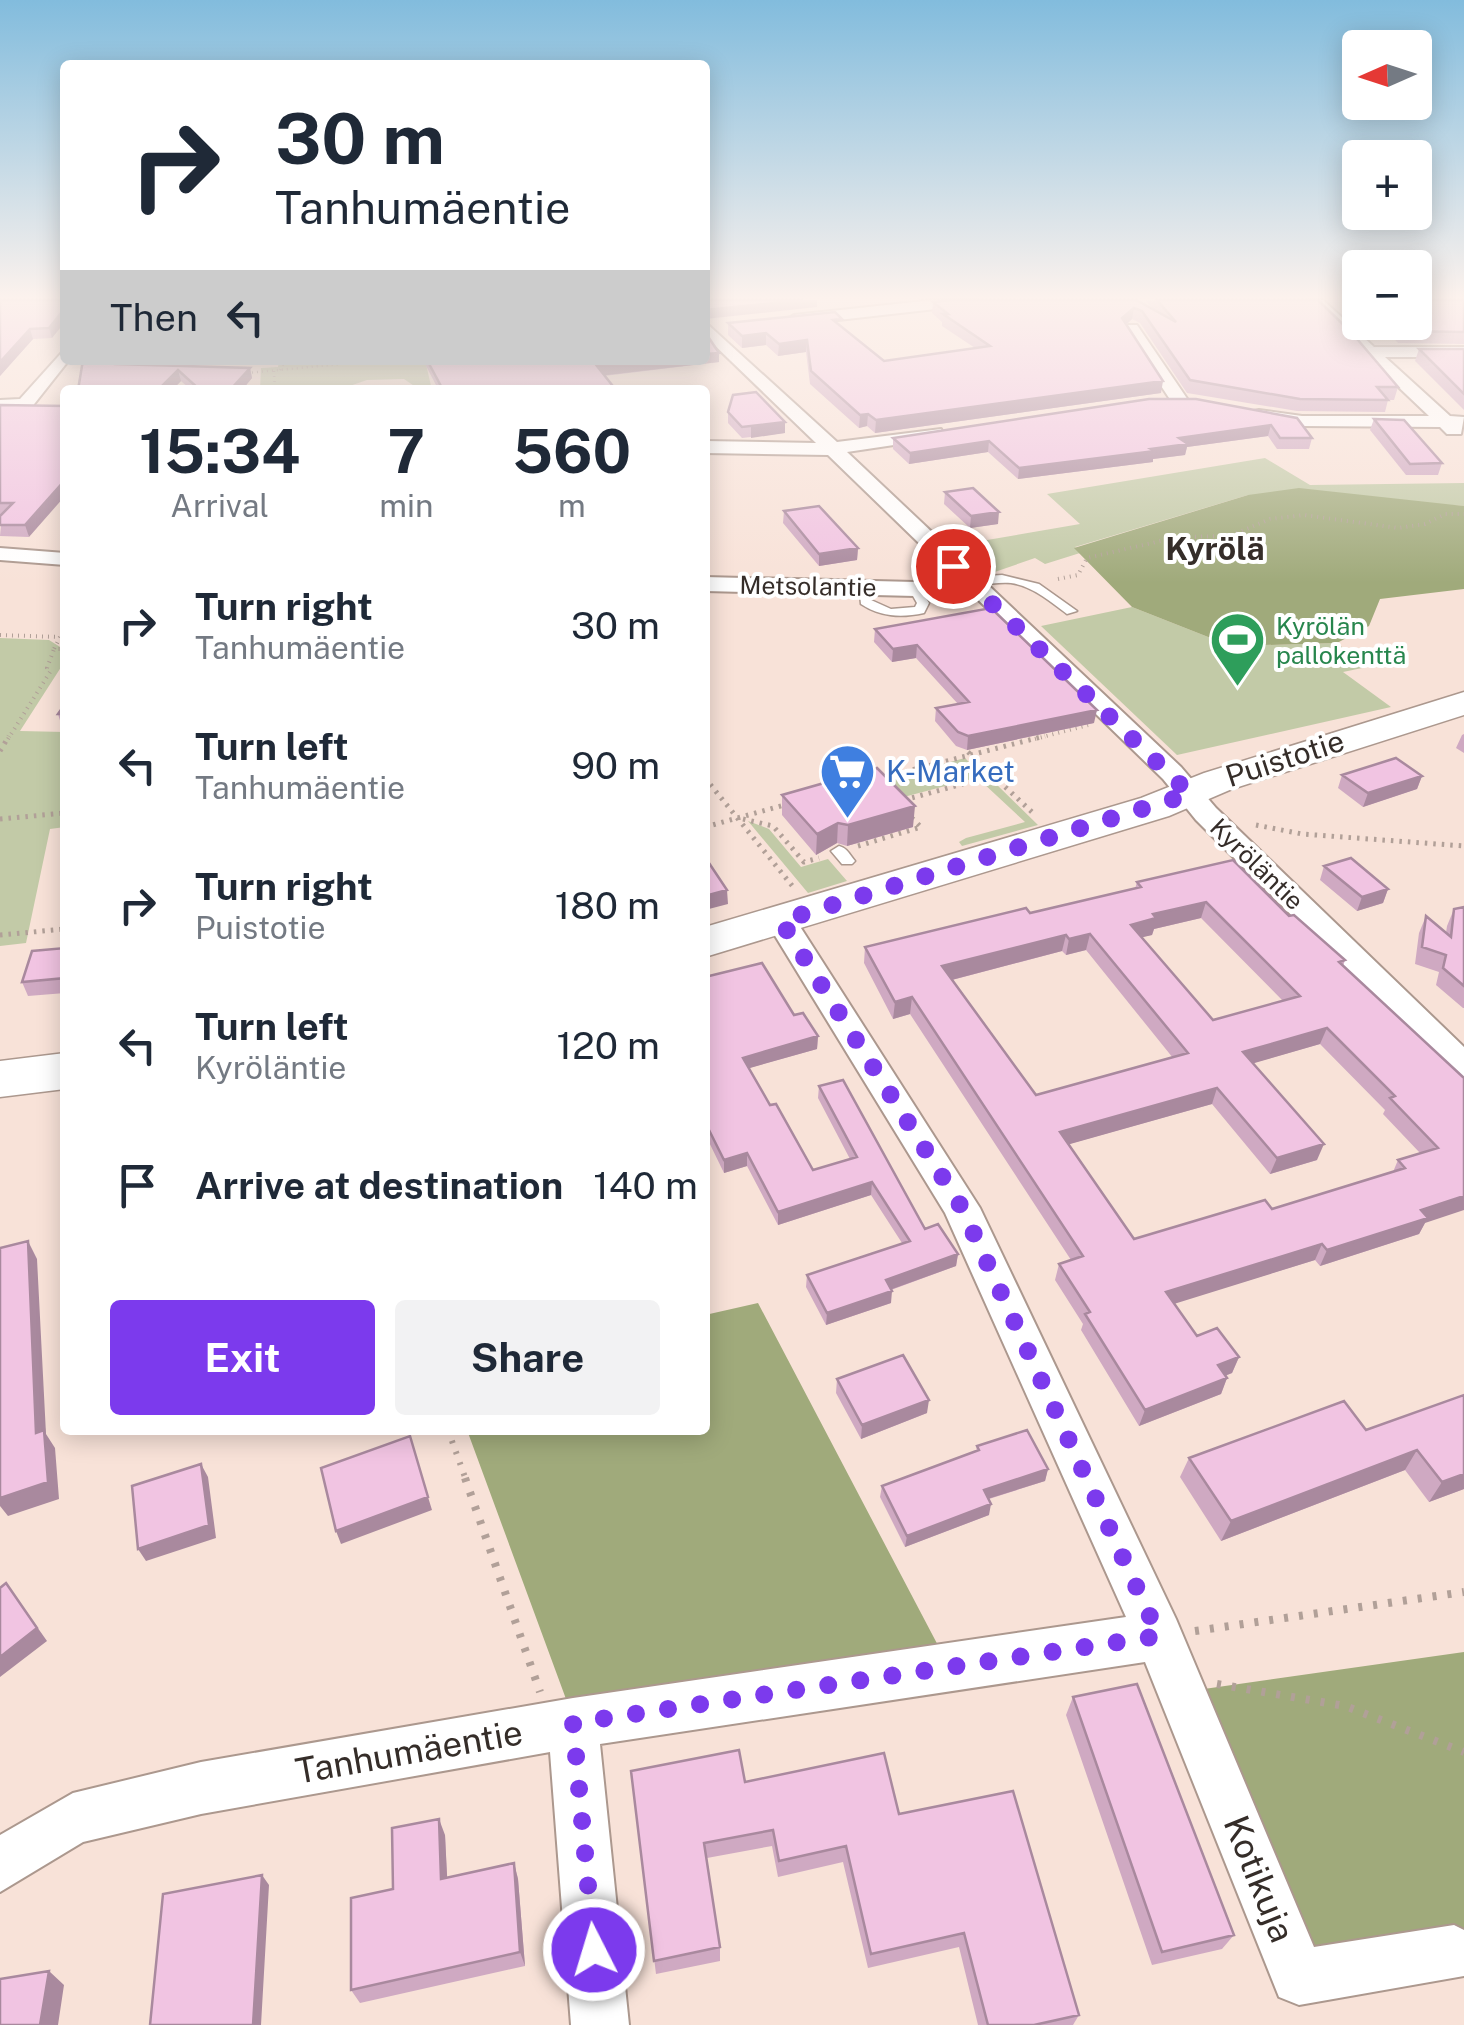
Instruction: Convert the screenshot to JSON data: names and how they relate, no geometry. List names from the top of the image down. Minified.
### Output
{"streets":{"street":["Metsolantie","Puistotie","Kyröläntie","Tanhumäentie","Kotikuja"]},"crossings":[["Metsolantie","Kyröläntie"],["Puistotie","Kyröläntie"],["Tanhumäentie","Kotikuja"]],"districts":["Kyrölä"],"places":{"sports":["Kyrölän pallokenttä"],"supermarket":["K-Market"]},"north":"left","page":{"map_buttons":["+","−"],"turn":["30 m","Tanhumäentie"],"then":"Then","eta":["15:34","Arrival","7","min","560","m"],"list":[{"name":"Turn right","note":"Tanhumäentie","value":"30 m"},{"name":"Turn left","note":"Tanhumäentie","value":"90 m"},{"name":"Turn right","note":"Puistotie","value":"180 m"},{"name":"Turn left","note":"Kyröläntie","value":"120 m"},{"name":"Arrive at destination","value":"140 m"}],"buttons":["Exit","Share"]}}
